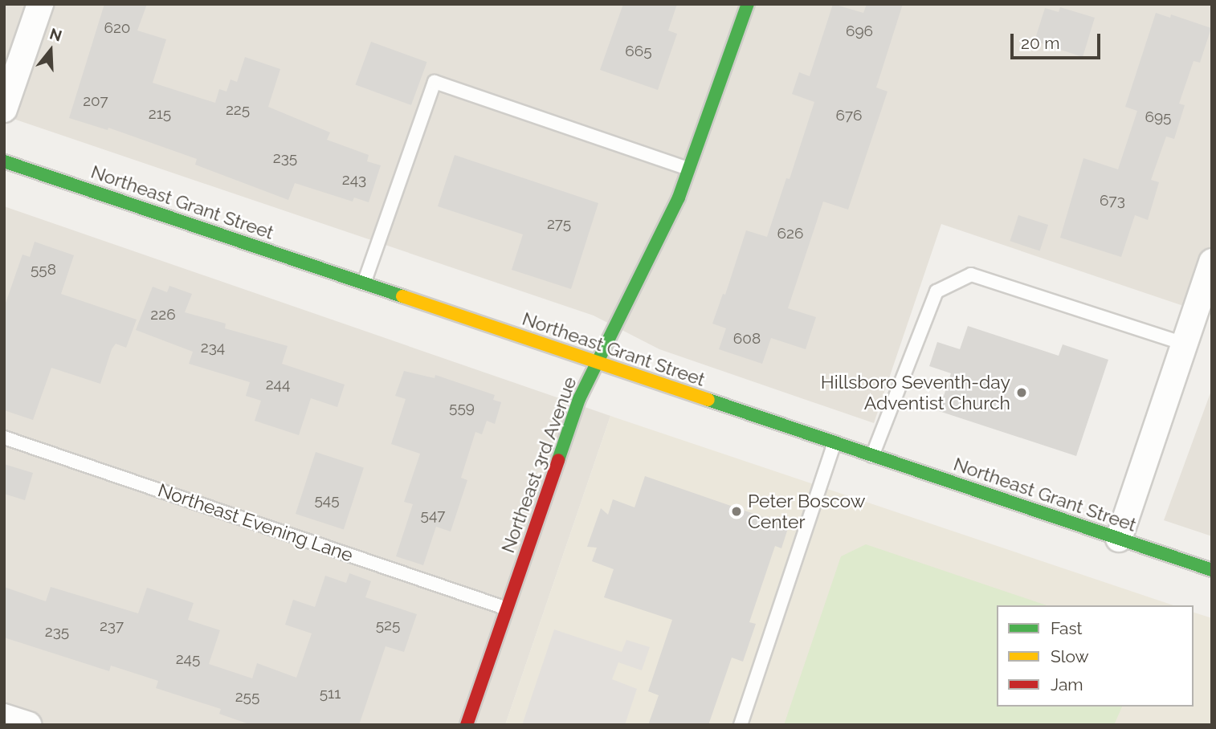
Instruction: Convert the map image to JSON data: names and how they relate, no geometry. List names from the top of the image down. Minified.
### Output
{"streets":{"street":["Northeast Grant Street","Northeast 3rd Avenue"],"lane":["Northeast Evening Lane"]},"crossings":[["Northeast Grant Street","Northeast 3rd Avenue"],["Northeast 3rd Avenue","Northeast Evening Lane"]],"places":["Hillsboro Seventh-day Adventist Church","Peter Boscow Center"],"house_numbers":["620","696","665","207","225","215","676","695","235","243","673","275","626","558","226","608","234","244","559","545","547","525","237","235","245","511","255"],"legend":["Fast","Slow","Jam"],"scale_bar":"20 m","north":"top"}
